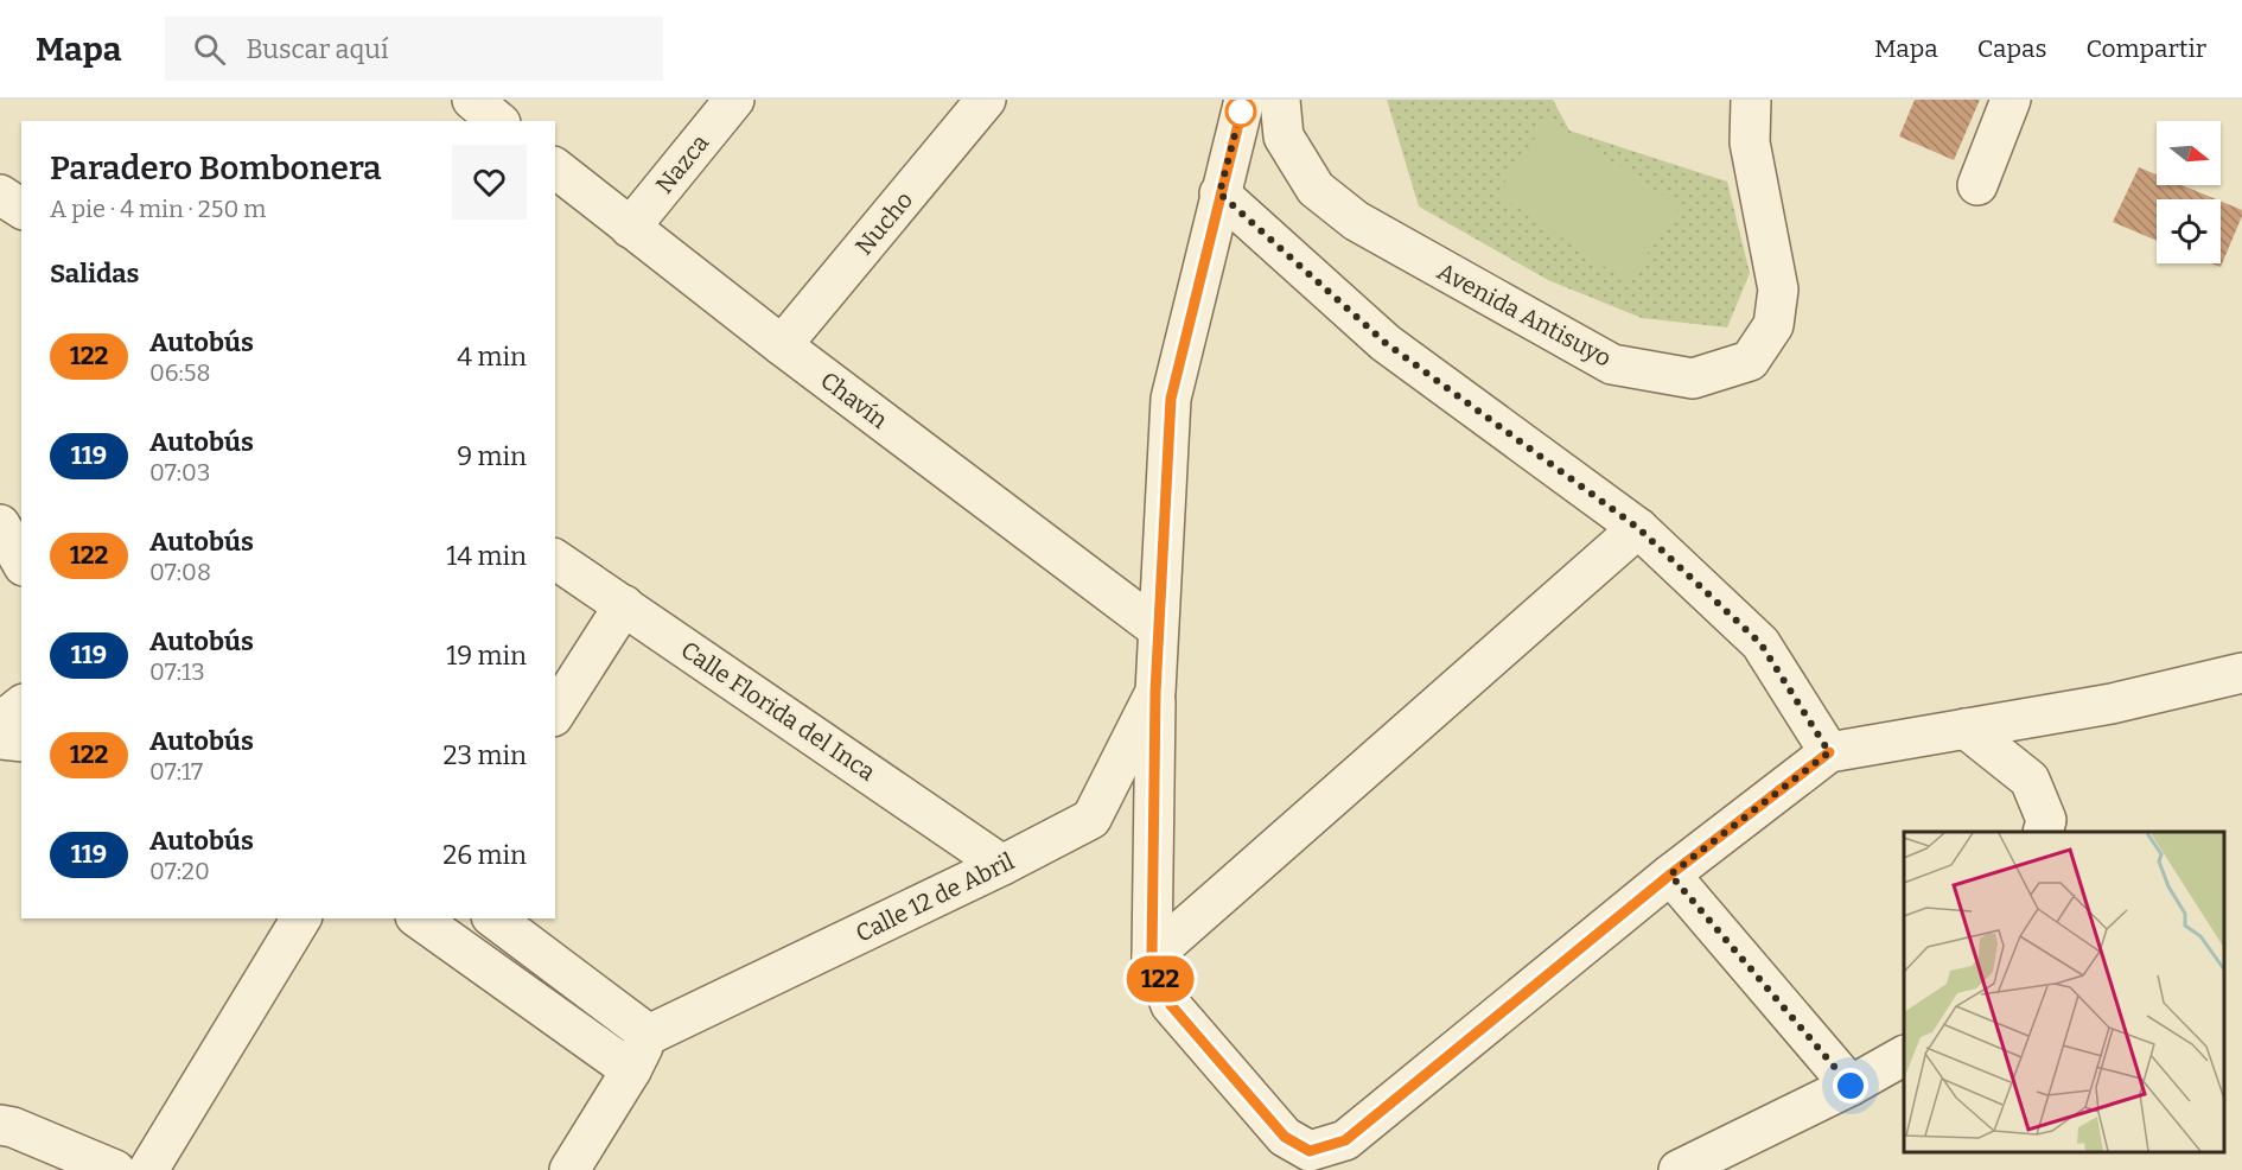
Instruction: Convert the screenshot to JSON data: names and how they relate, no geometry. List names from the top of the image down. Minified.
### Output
{"streets":{"street":["Nazca","Nucho","Avenida Antisuyo","Chavín","Calle Florida del Inca","Calle 12 de Abril"]},"crossings":[["Nazca","Chavín"],["Nucho","Chavín"],["Chavín","Calle 12 de Abril"],["Calle Florida del Inca","Calle 12 de Abril"]],"lines":["bus line 122"],"north":"right","page":{"header":"Mapa","search":"Buscar aquí","nav":["Mapa","Capas","Compartir"],"on_map":"122","heading":[["Paradero Bombonera","A pie · 4 min · 250 m"],"Salidas"],"list":[{"mark":"122","name":"Autobús","note":"06:58","value":"4 min"},{"mark":"119","name":"Autobús","note":"07:03","value":"9 min"},{"mark":"122","name":"Autobús","note":"07:08","value":"14 min"},{"mark":"119","name":"Autobús","note":"07:13","value":"19 min"},{"mark":"122","name":"Autobús","note":"07:17","value":"23 min"},{"mark":"119","name":"Autobús","note":"07:20","value":"26 min"}]}}
